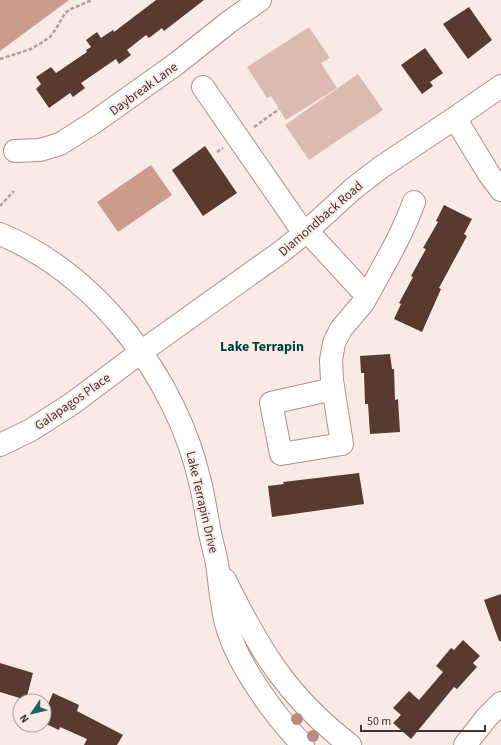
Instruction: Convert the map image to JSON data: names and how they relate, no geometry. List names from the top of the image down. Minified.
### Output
{"streets":{"street":["Daybreak Lane","Diamondback Road","Galapagos Place","Lake Terrapin Drive"]},"crossings":[["Diamondback Road","Galapagos Place"],["Diamondback Road","Lake Terrapin Drive"],["Galapagos Place","Lake Terrapin Drive"]],"districts":["Lake Terrapin"],"scale_bar":"50 m","north":"bottom left"}
